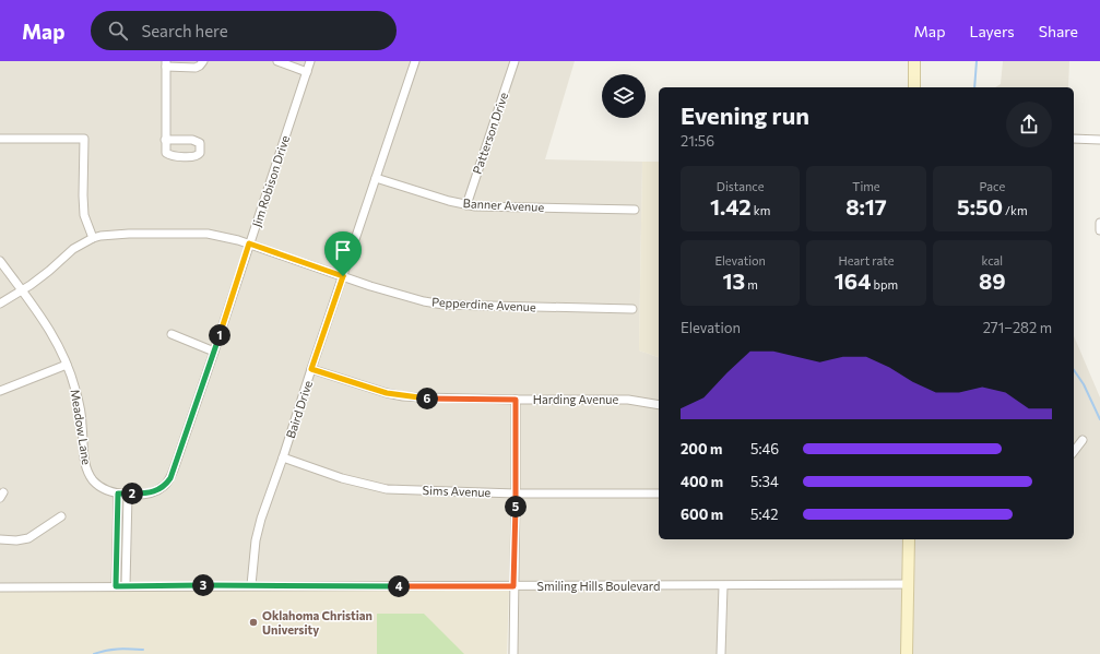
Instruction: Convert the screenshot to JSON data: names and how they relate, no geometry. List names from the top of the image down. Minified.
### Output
{"streets":{"street":["Patterson Drive","Jim Robison Drive","Banner Avenue","Pepperdine Avenue","Harding Avenue","Baird Drive","Meadow Lane","Sims Avenue","Smiling Hills Boulevard"]},"crossings":[["Patterson Drive","Banner Avenue"],["Jim Robison Drive","Pepperdine Avenue"],["Jim Robison Drive","Meadow Lane"],["Banner Avenue","Baird Drive"],["Pepperdine Avenue","Baird Drive"],["Pepperdine Avenue","Meadow Lane"],["Harding Avenue","Baird Drive"],["Baird Drive","Sims Avenue"],["Baird Drive","Smiling Hills Boulevard"]],"places":["Oklahoma Christian University"],"page":{"header":"Map","search":"Search here","nav":["Map","Layers","Share"],"heading":["Evening run","21:56"],"stats":[["Distance","1.42 km"],["Time","8:17"],["Pace","5:50 /km"],["Elevation","13 m"],["Heart rate","164 bpm"],["kcal","89"]],"chart":["Elevation","271–282 m"],"pins":["1","6","2","5","3","4"],"list":[{"name":"200 m","note":"5:46"},{"name":"400 m","note":"5:34"},{"name":"600 m","note":"5:42"}]}}
